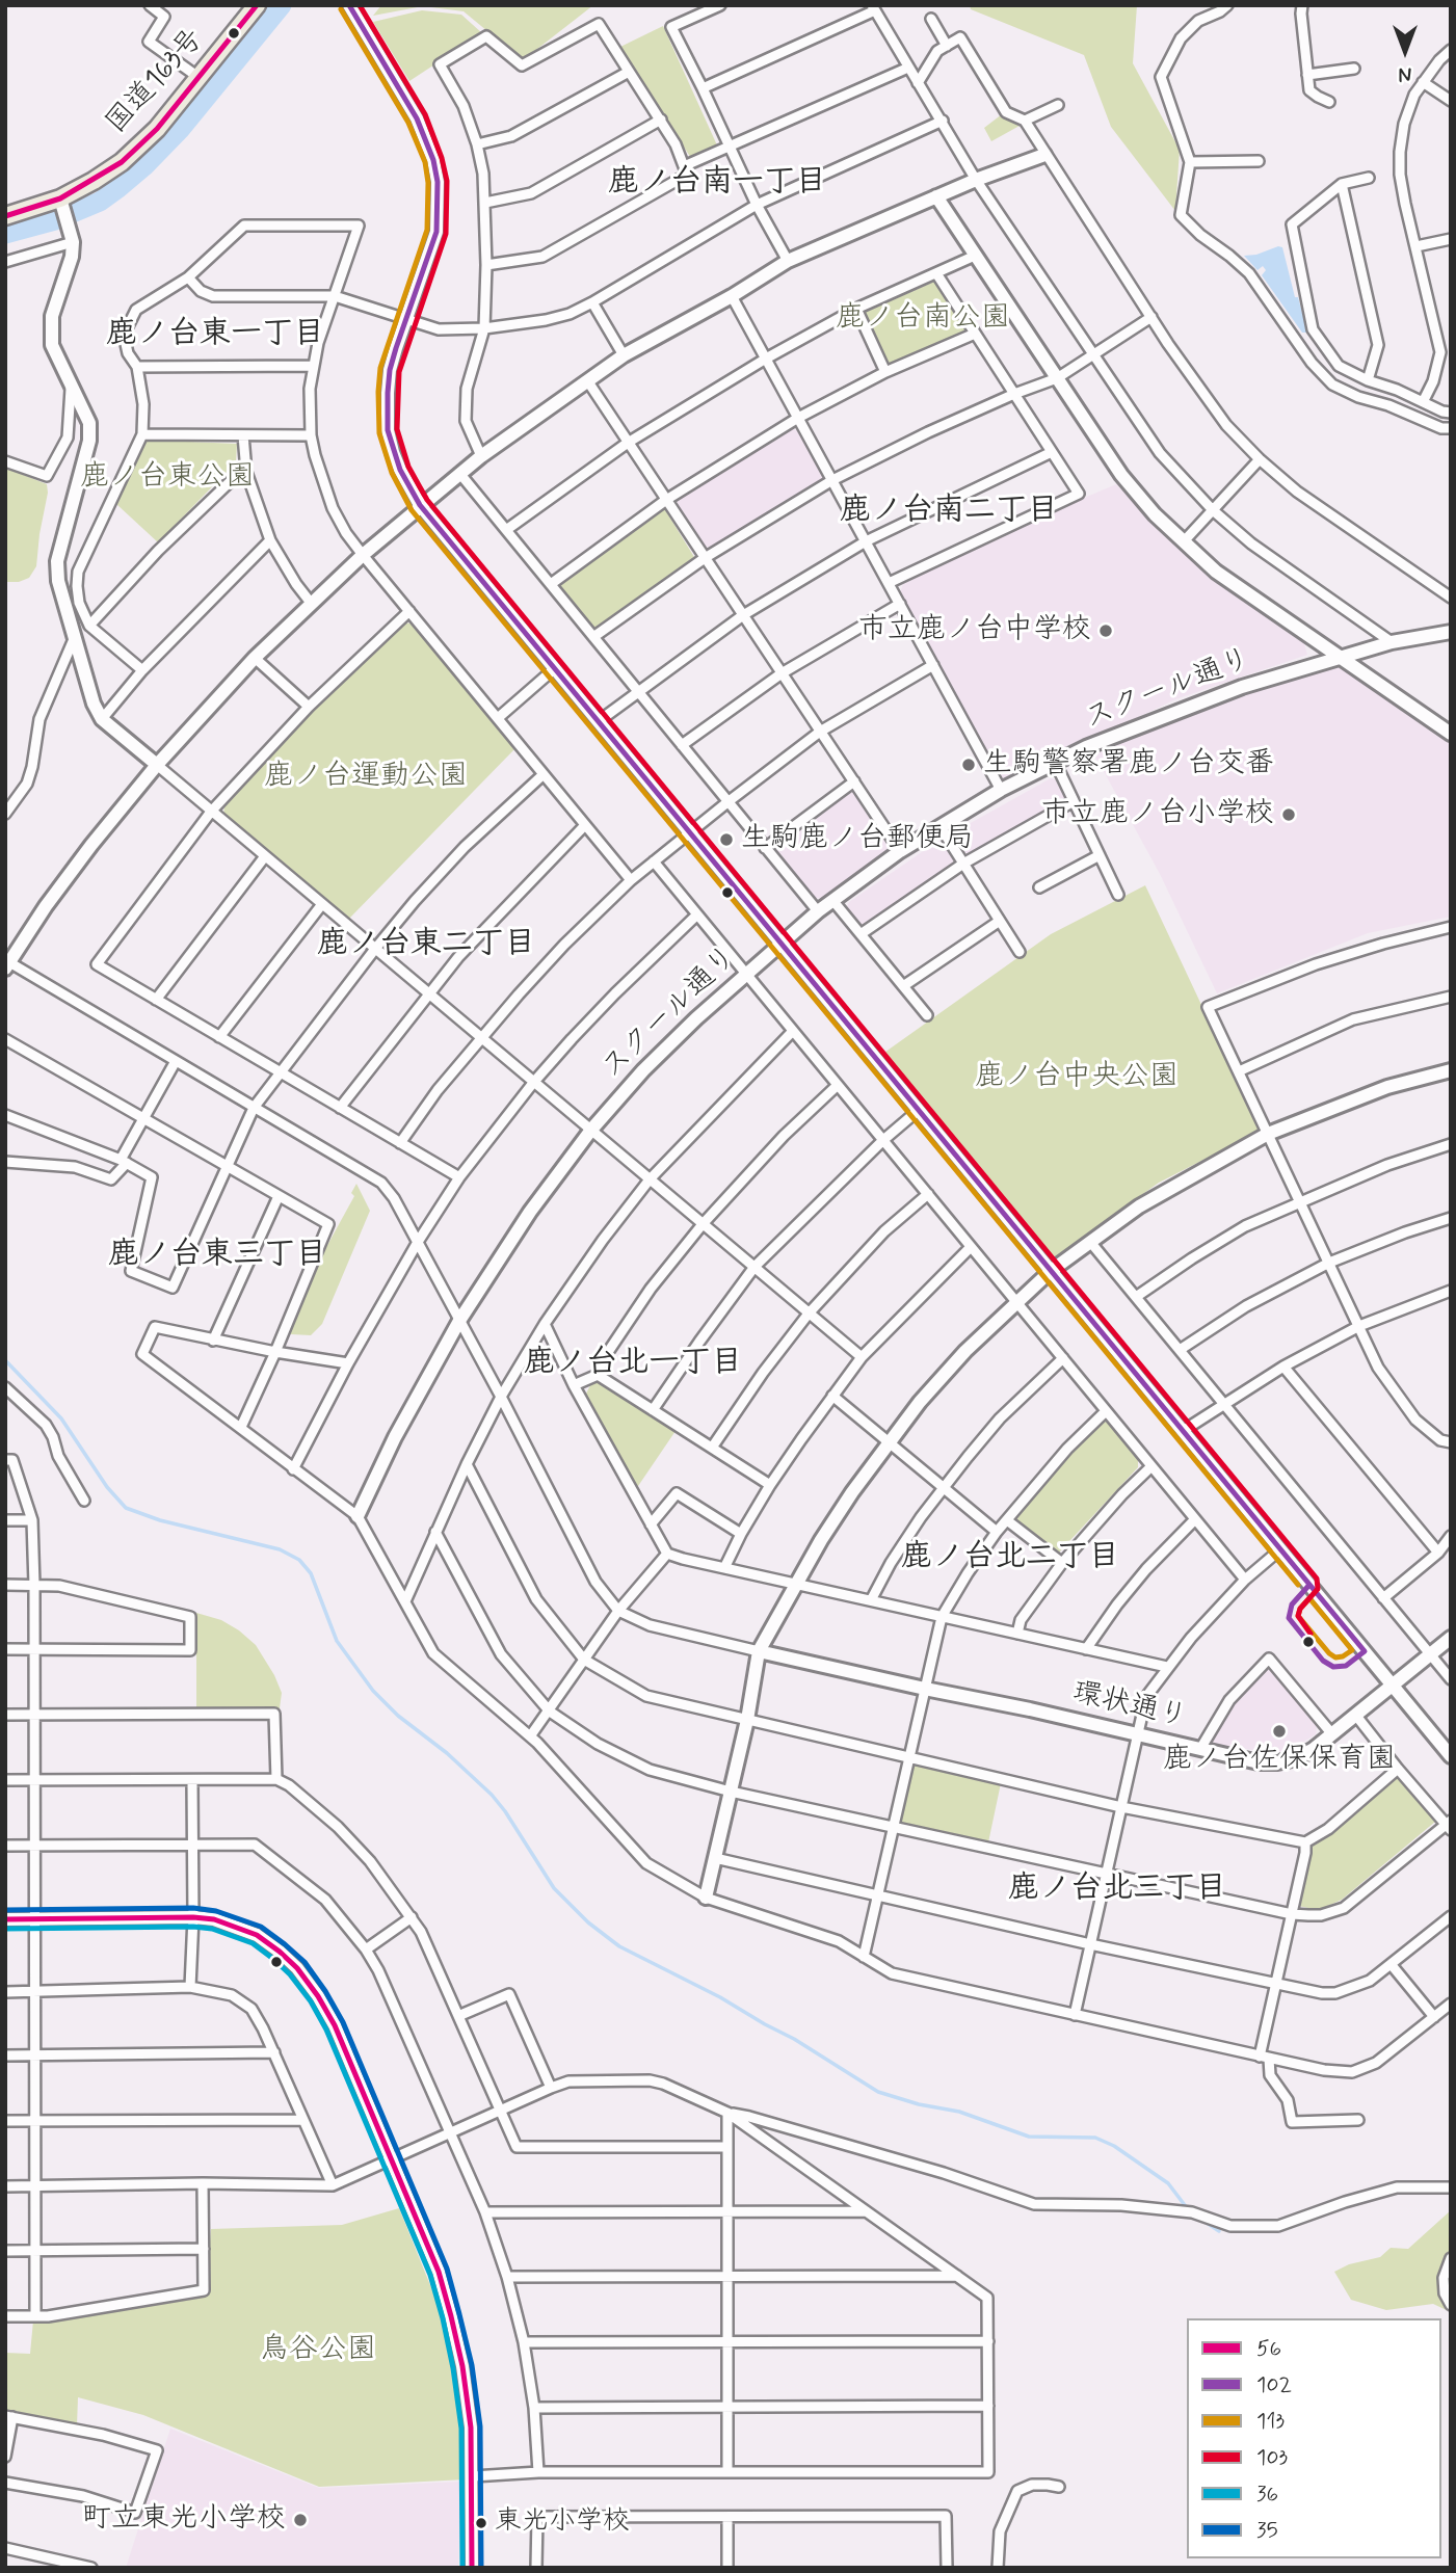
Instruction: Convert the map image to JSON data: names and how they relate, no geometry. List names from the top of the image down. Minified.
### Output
{"streets":{"highway":["国道163号"],"street":["スクール通り","環状通り"]},"districts":["鹿ノ台南一丁目","鹿ノ台東一丁目","鹿ノ台南二丁目","鹿ノ台東二丁目","鹿ノ台東三丁目","鹿ノ台北一丁目","鹿ノ台北二丁目","鹿ノ台北三丁目"],"parks":["鹿ノ台南公園","鹿ノ台東公園","鹿ノ台運動公園","鹿ノ台中央公園","鳥谷公園"],"places":["市立鹿ノ台中学校","生駒警察署鹿ノ台交番","市立鹿ノ台小学校","生駒鹿ノ台郵便局","鹿ノ台佐保保育園","町立東光小学校","東光小学校"],"lines":["transit line 56","transit line 102","transit line 103","transit line 113","transit line 35","transit line 36"],"legend":["56","102","113","103","36","35"],"north":"bottom"}
